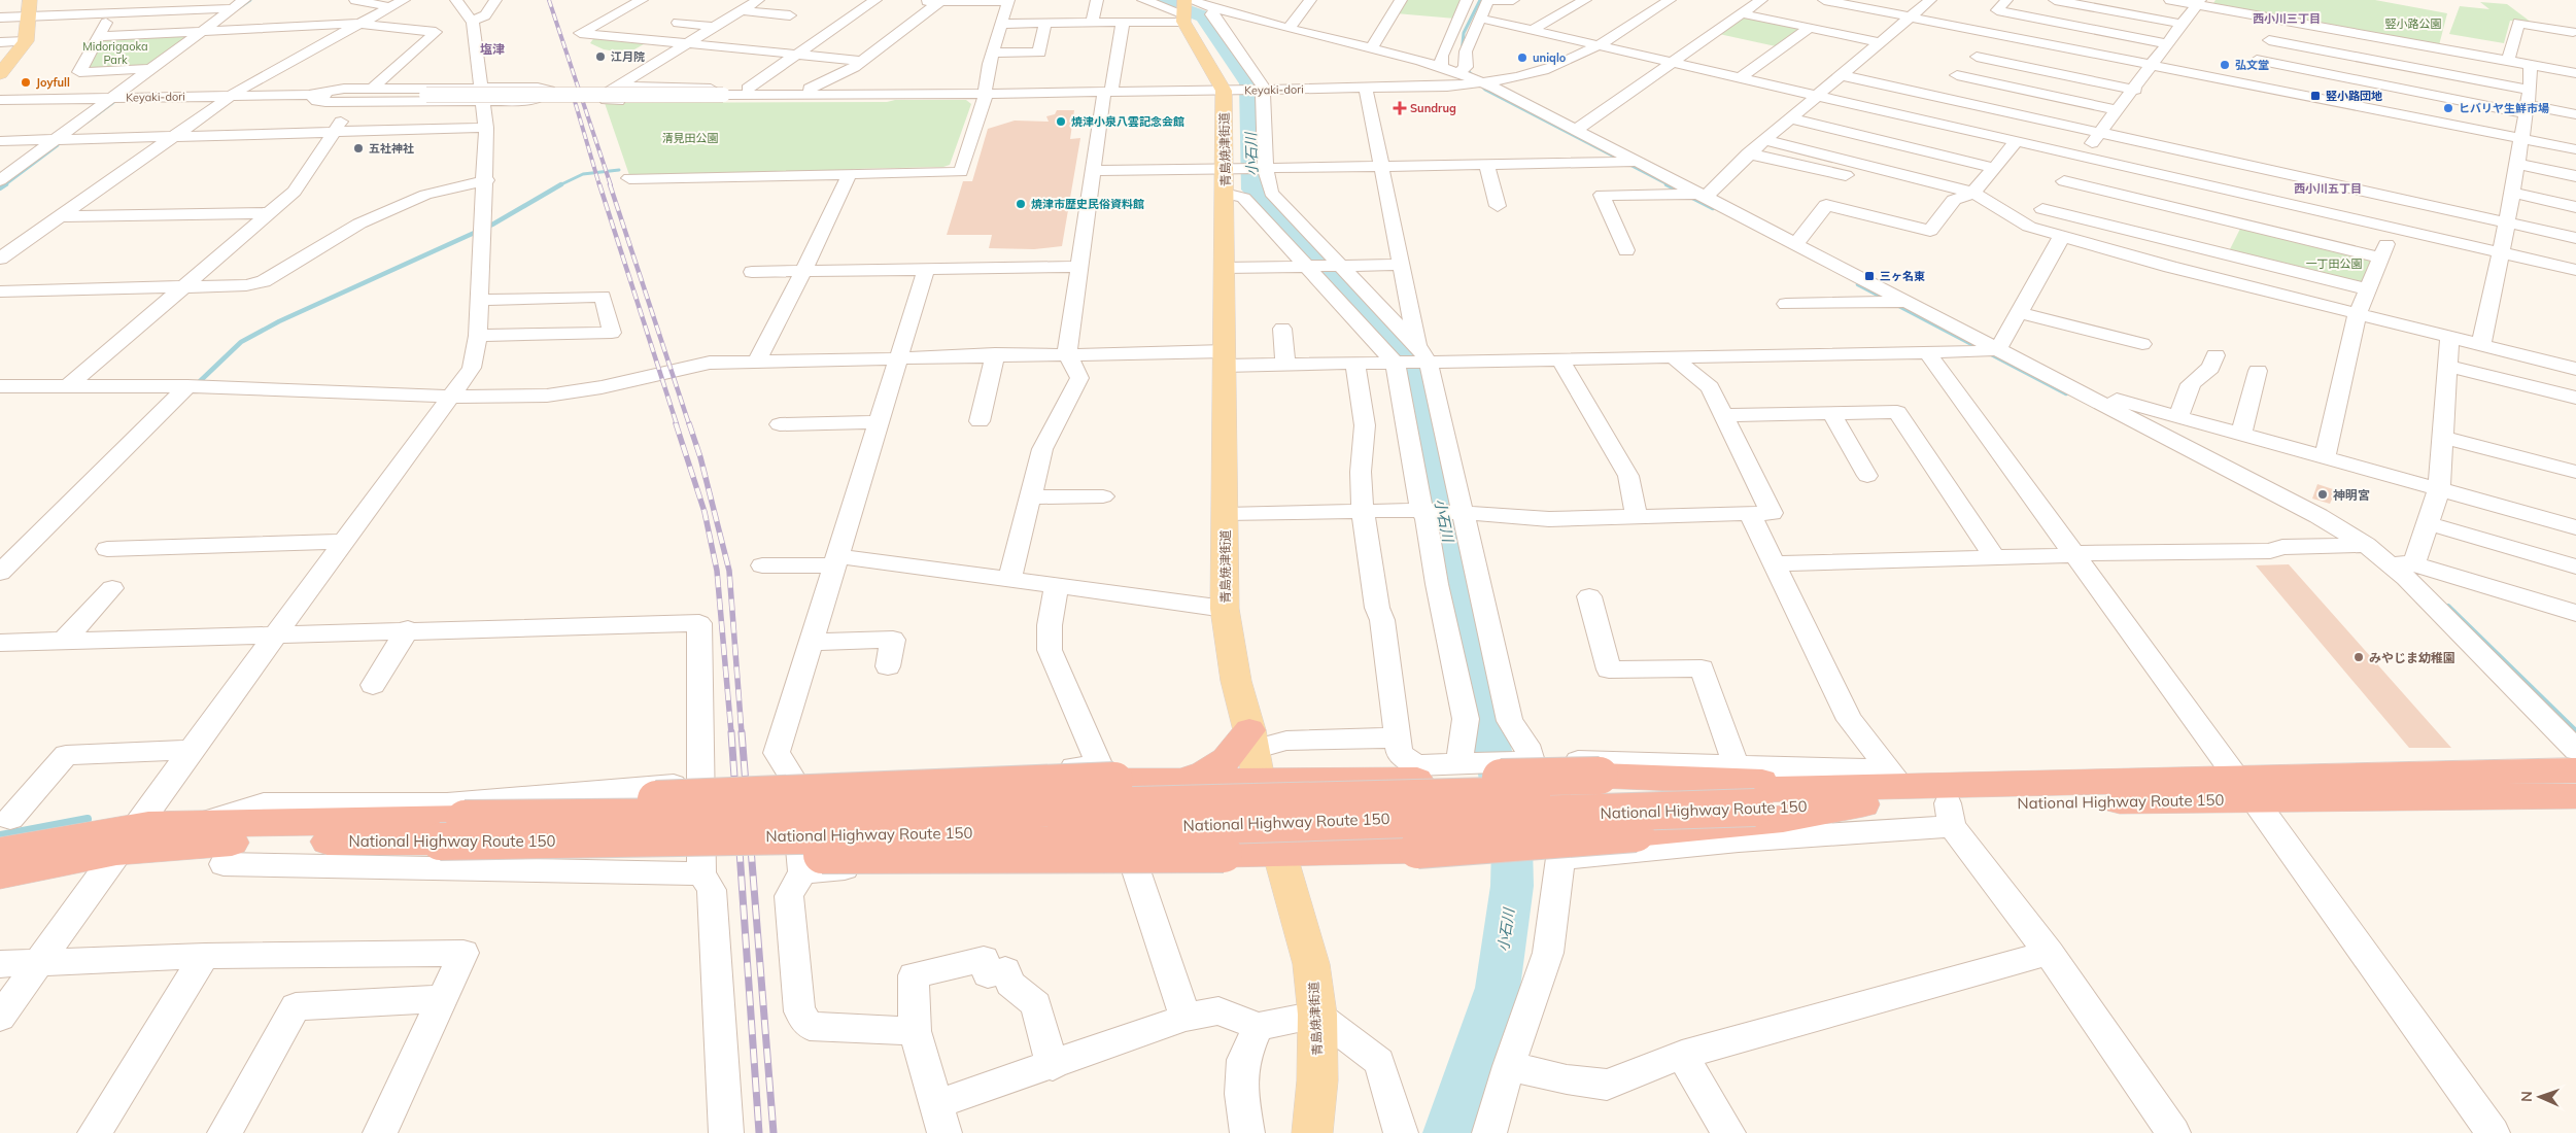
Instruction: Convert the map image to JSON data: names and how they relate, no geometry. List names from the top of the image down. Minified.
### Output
{"streets":{"highway":["National Highway Route 150"],"main road":["青島焼津街道"],"street":["Keyaki-dori"]},"crossings":[["Keyaki-dori","青島焼津街道"]],"districts":["西小川三丁目","塩津","西小川五丁目"],"water":["小石川"],"parks":["竪小路公園","Midorigaoka Park","清見田公園","一丁田公園"],"places":{"other":["江月院","uniqlo","弘文堂","Joyfull","ヒバリヤ生鮮市場","焼津小泉八雲記念会館","五社神社","焼津市歴史民俗資料館","神明宮","みやじま幼稚園"],"transit":["竪小路団地","三ヶ名東"],"health":["Sundrug"]},"north":"left"}
